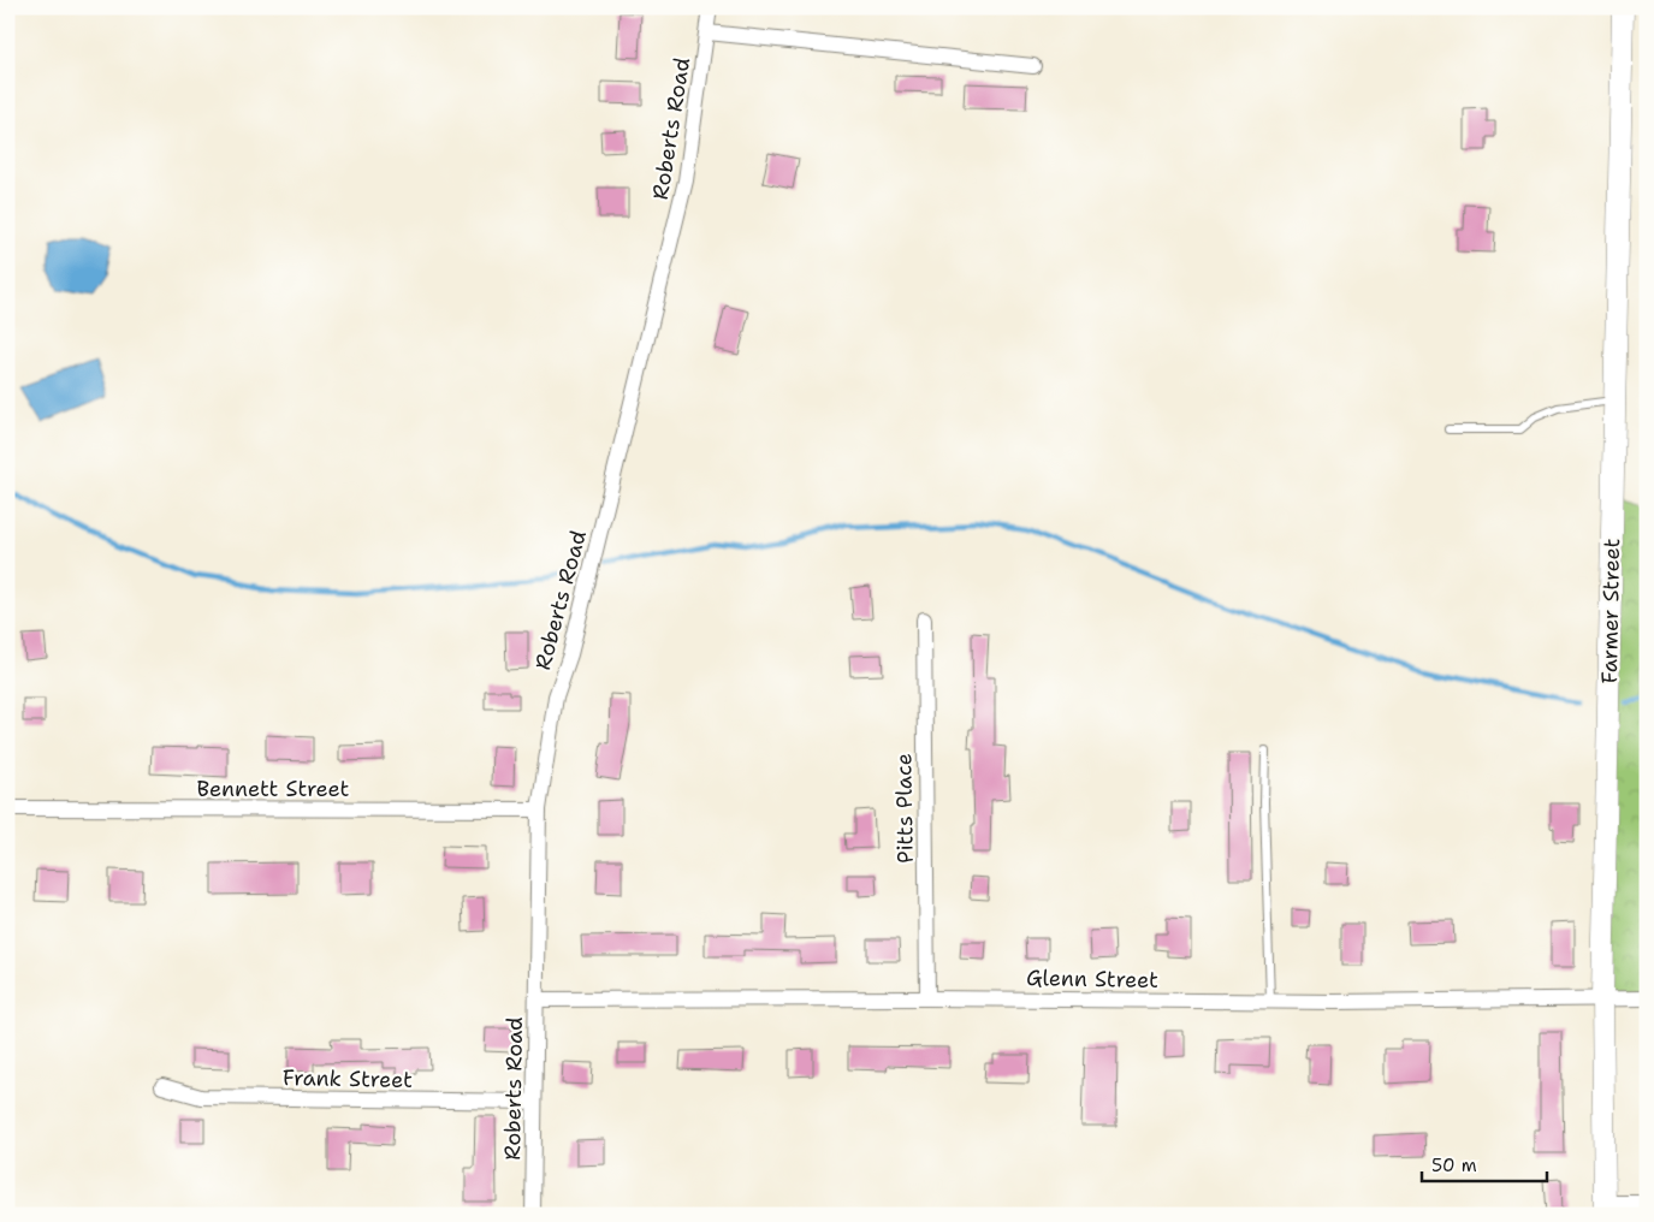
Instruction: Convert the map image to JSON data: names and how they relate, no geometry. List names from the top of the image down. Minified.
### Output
{"streets":{"street":["Roberts Road","Farmer Street","Bennett Street","Pitts Place","Glenn Street","Frank Street"]},"crossings":[["Roberts Road","Bennett Street"],["Roberts Road","Glenn Street"],["Roberts Road","Frank Street"],["Farmer Street","Glenn Street"],["Pitts Place","Glenn Street"]],"scale_bar":"50 m"}
